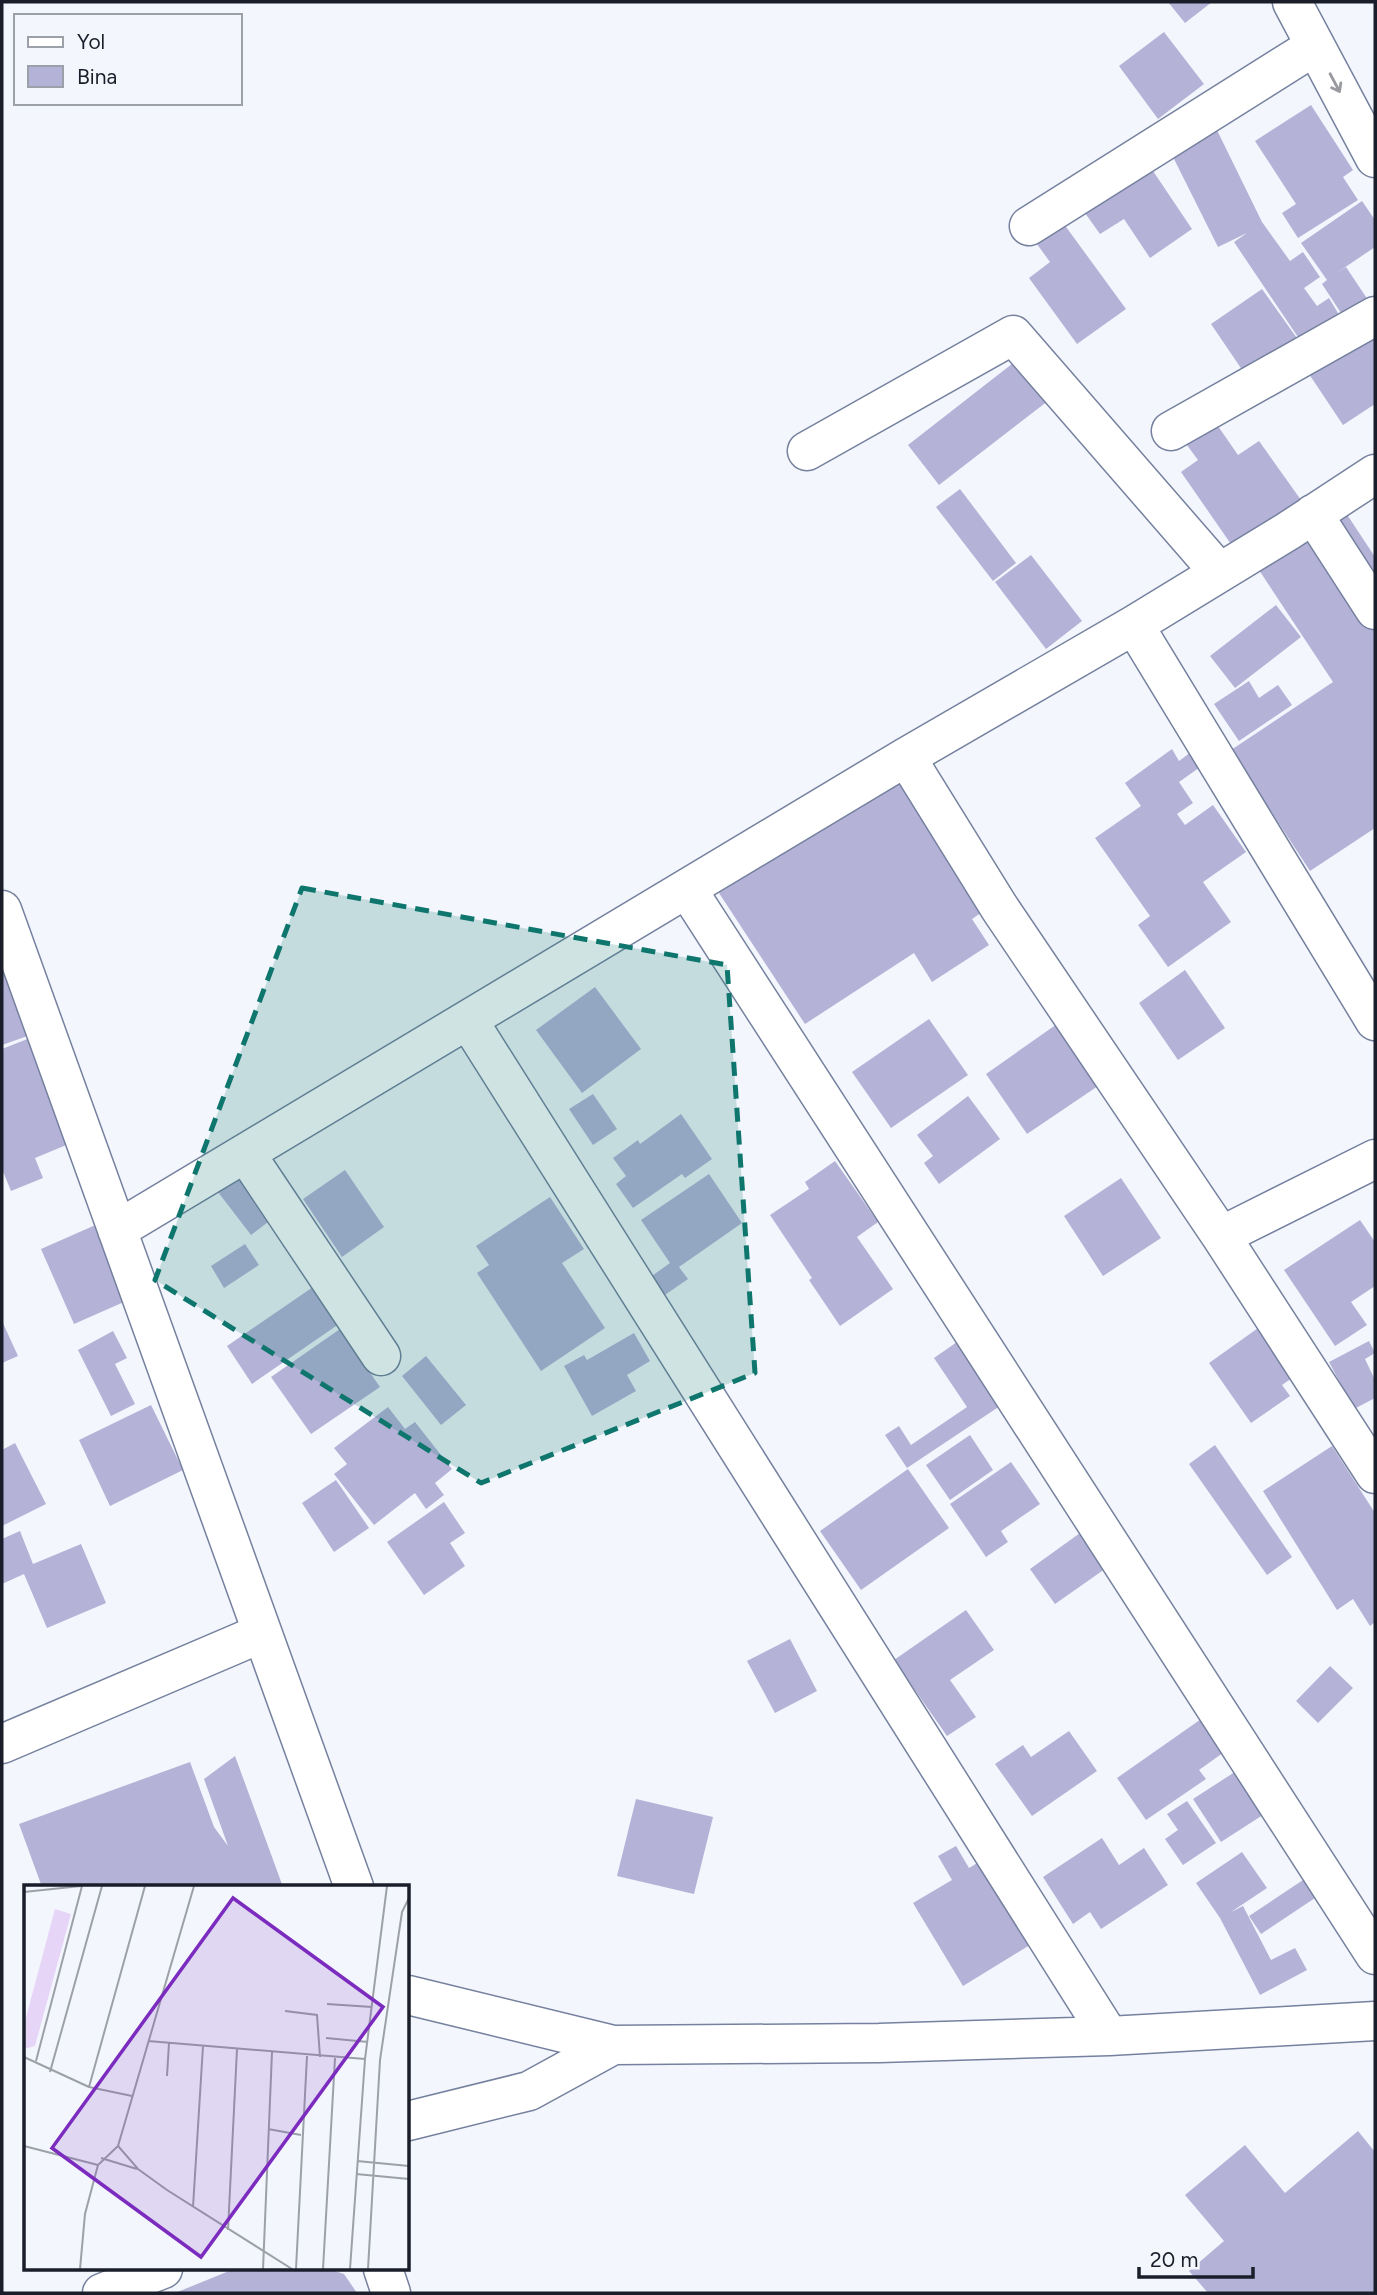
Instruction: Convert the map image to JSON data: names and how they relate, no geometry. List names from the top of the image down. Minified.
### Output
{"legend":["Yol","Bina"],"scale_bar":"20 m"}
